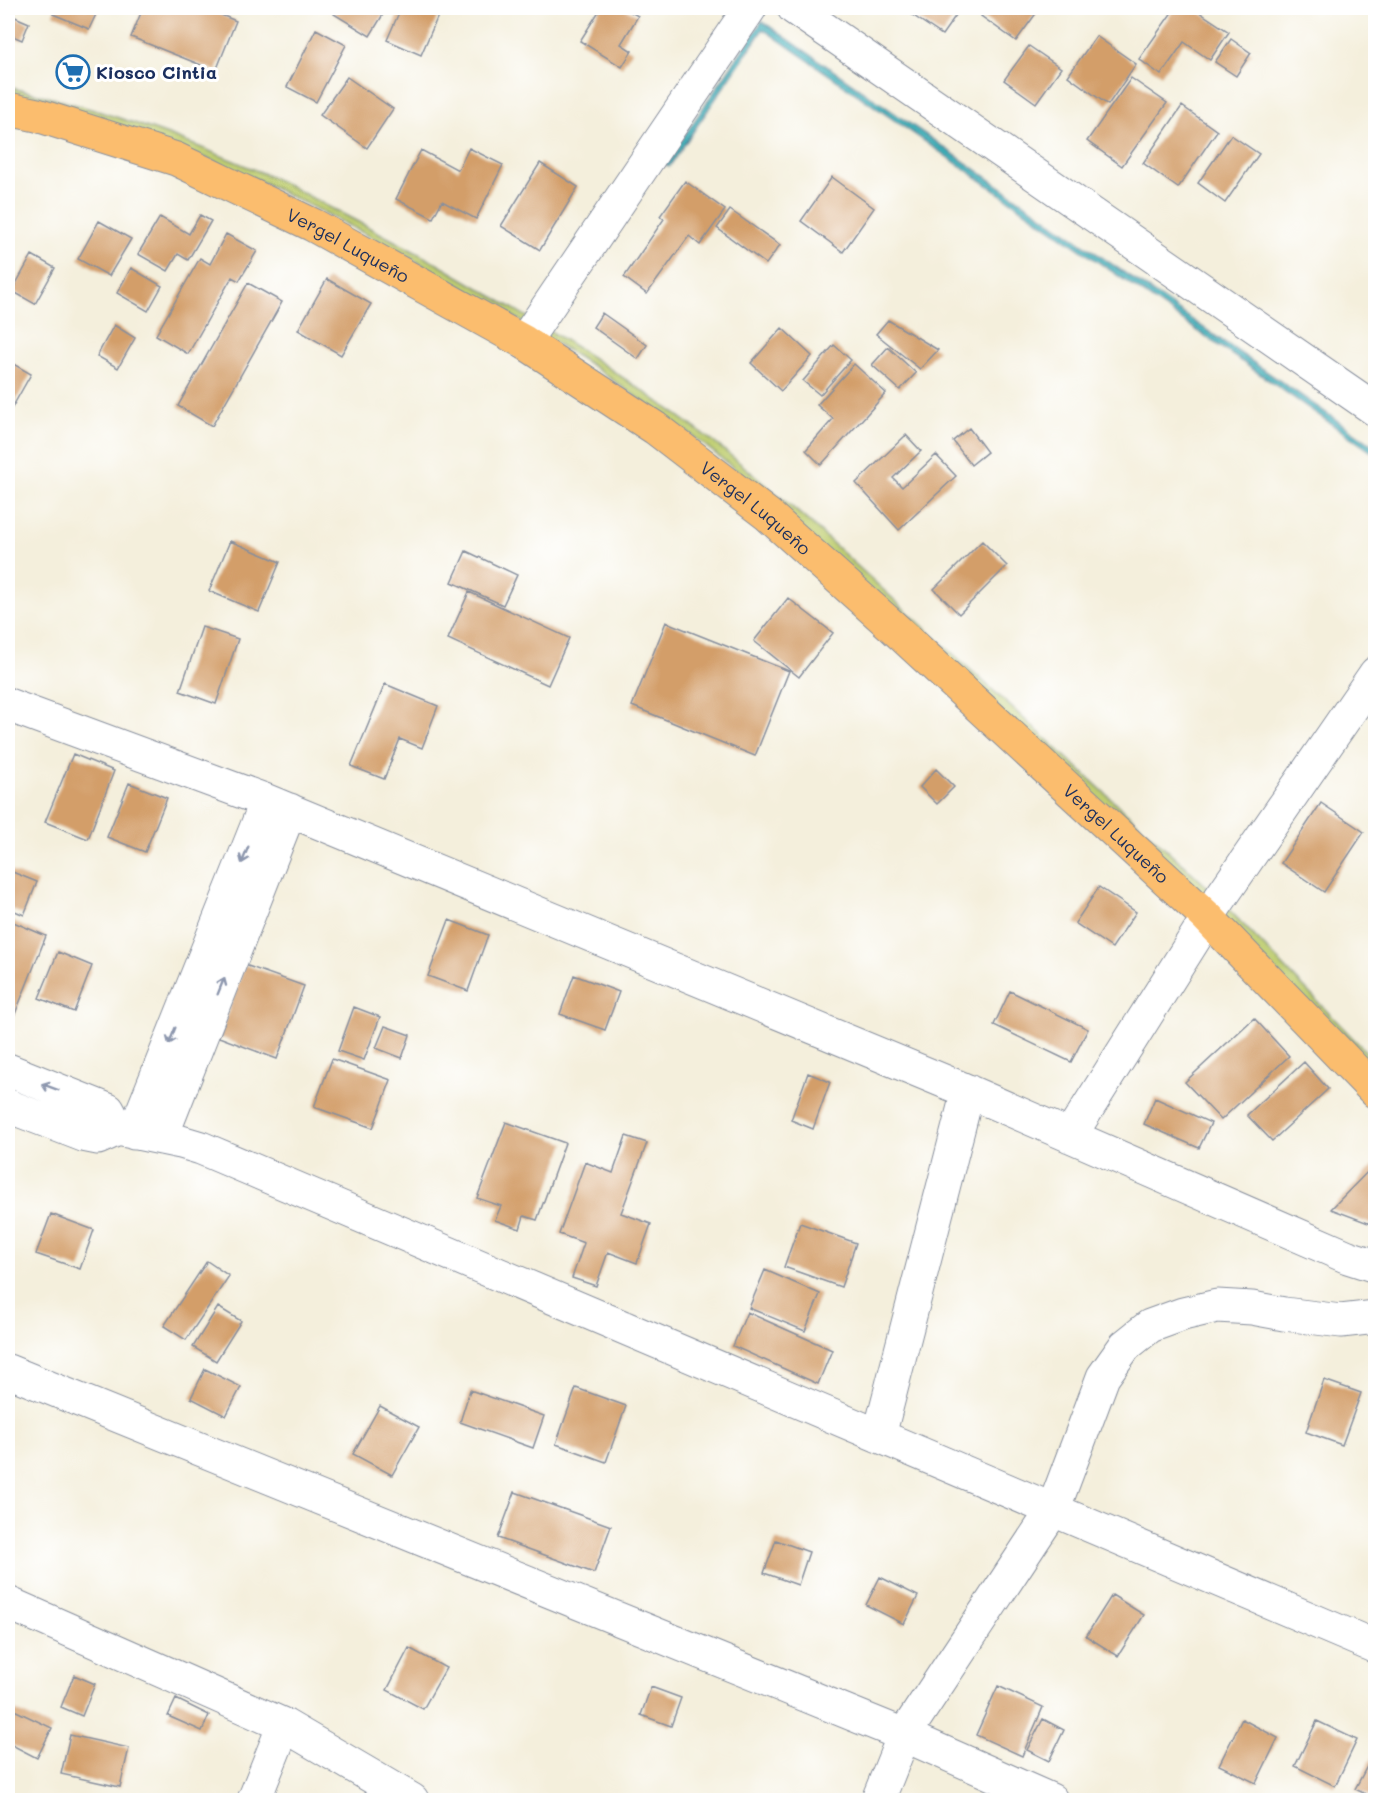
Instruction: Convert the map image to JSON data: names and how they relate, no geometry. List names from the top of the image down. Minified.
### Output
{"streets":{"main road":["Vergel Luqueño"]},"places":{"supermarket":["Kiosco Cintia"]}}
